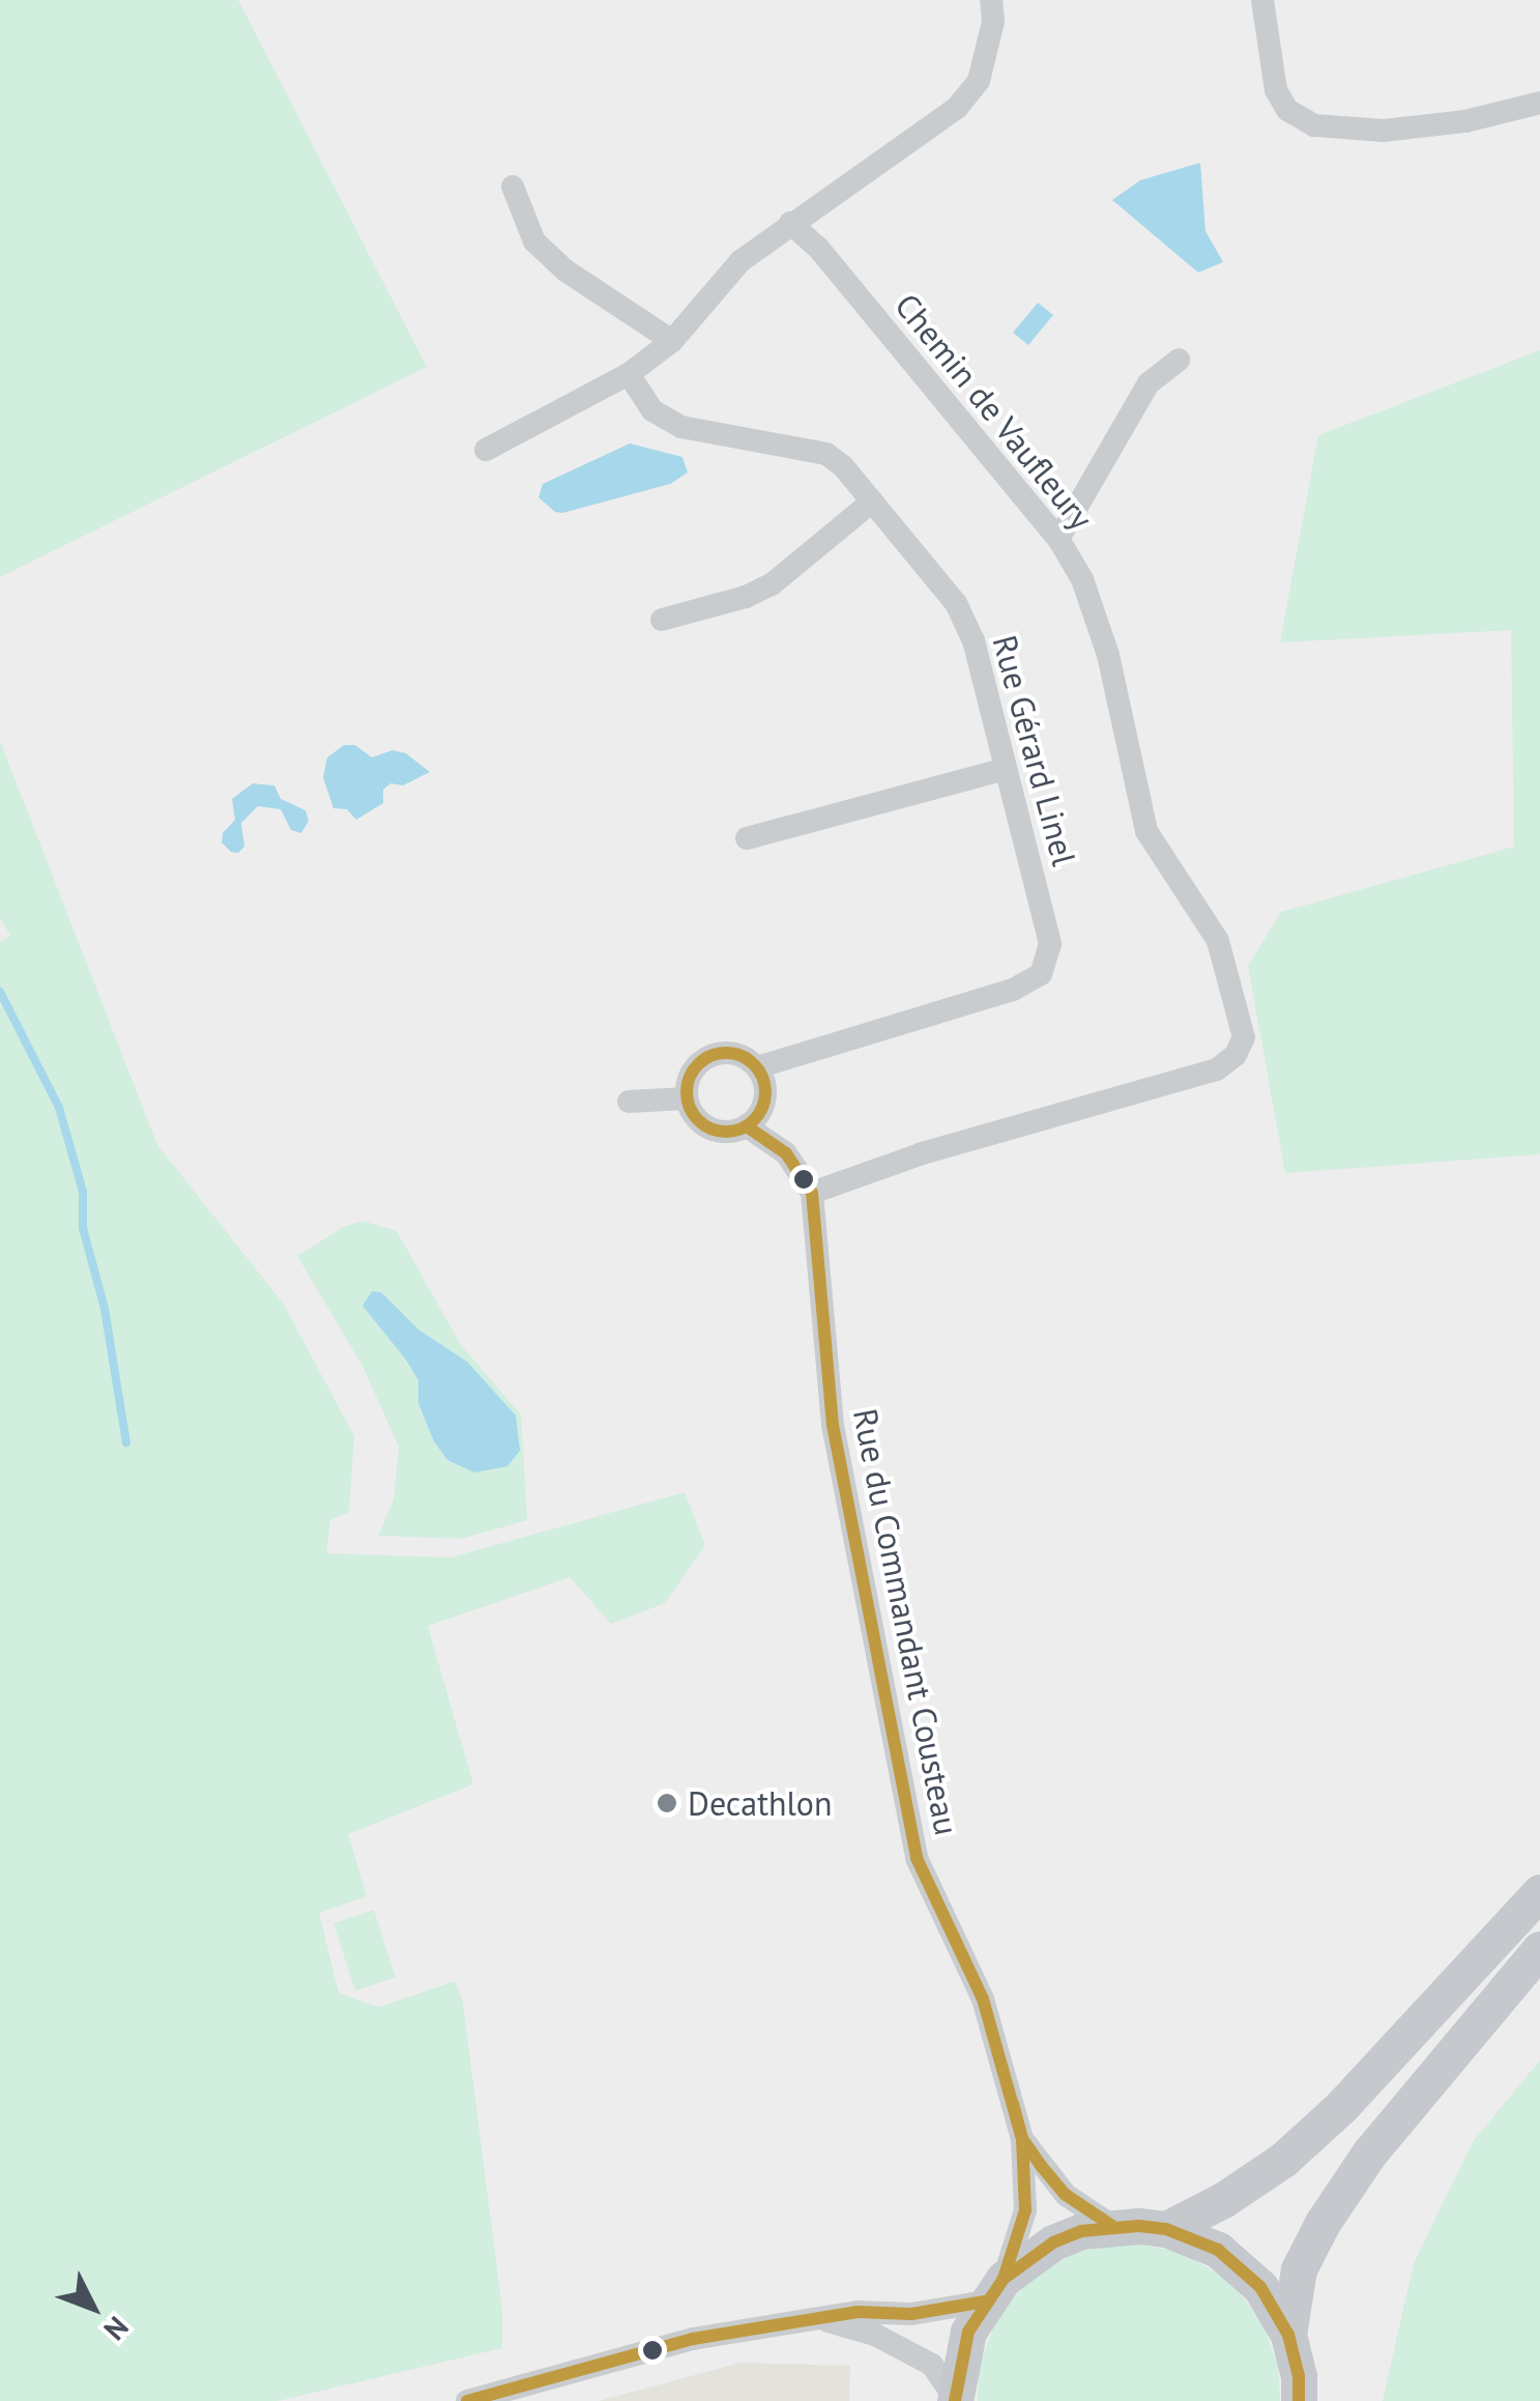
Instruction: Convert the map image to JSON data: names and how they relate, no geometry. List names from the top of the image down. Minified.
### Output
{"streets":{"street":["Chemin de Vaufleury","Rue Gérard Linel","Rue du Commandant Cousteau"]},"crossings":[["Chemin de Vaufleury","Rue du Commandant Cousteau"]],"places":["Decathlon"],"north":"bottom right"}
